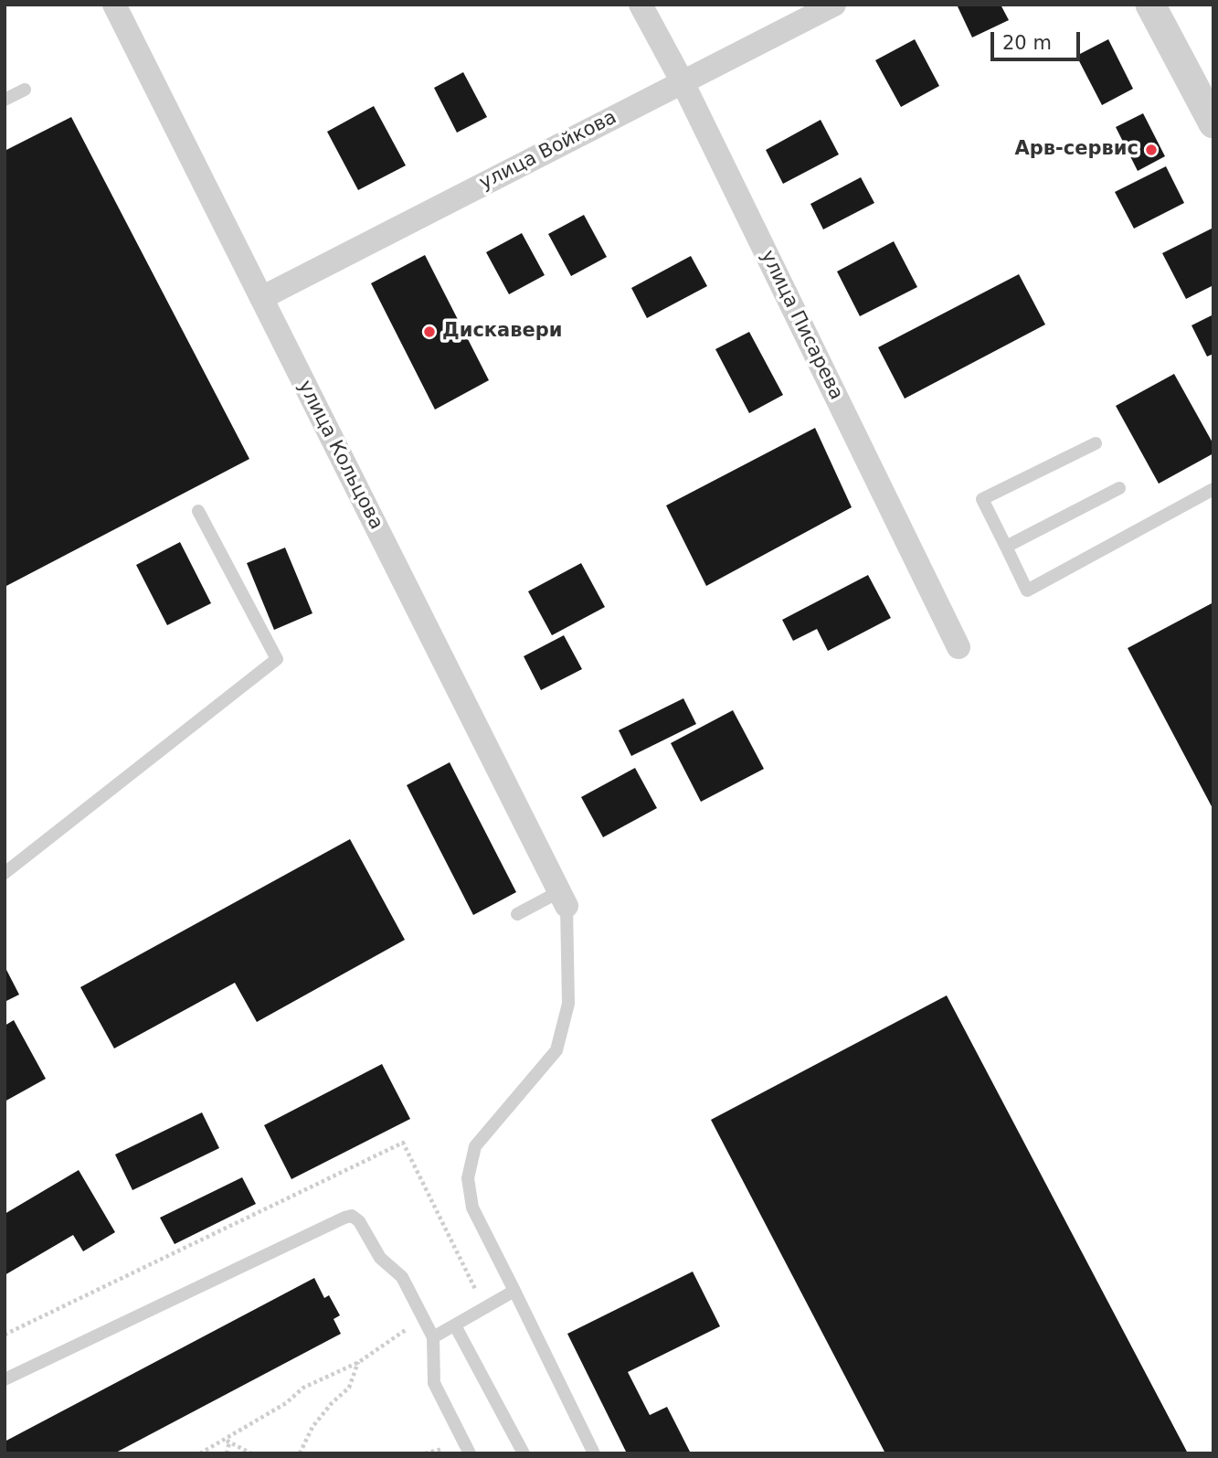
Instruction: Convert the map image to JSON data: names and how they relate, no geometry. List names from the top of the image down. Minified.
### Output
{"streets":{"street":["улица Войкова","улица Писарева","улица Кольцова"]},"crossings":[["улица Войкова","улица Писарева"],["улица Войкова","улица Кольцова"]],"places":["Арв-сервис","Дискавери"],"scale_bar":"20 m"}
